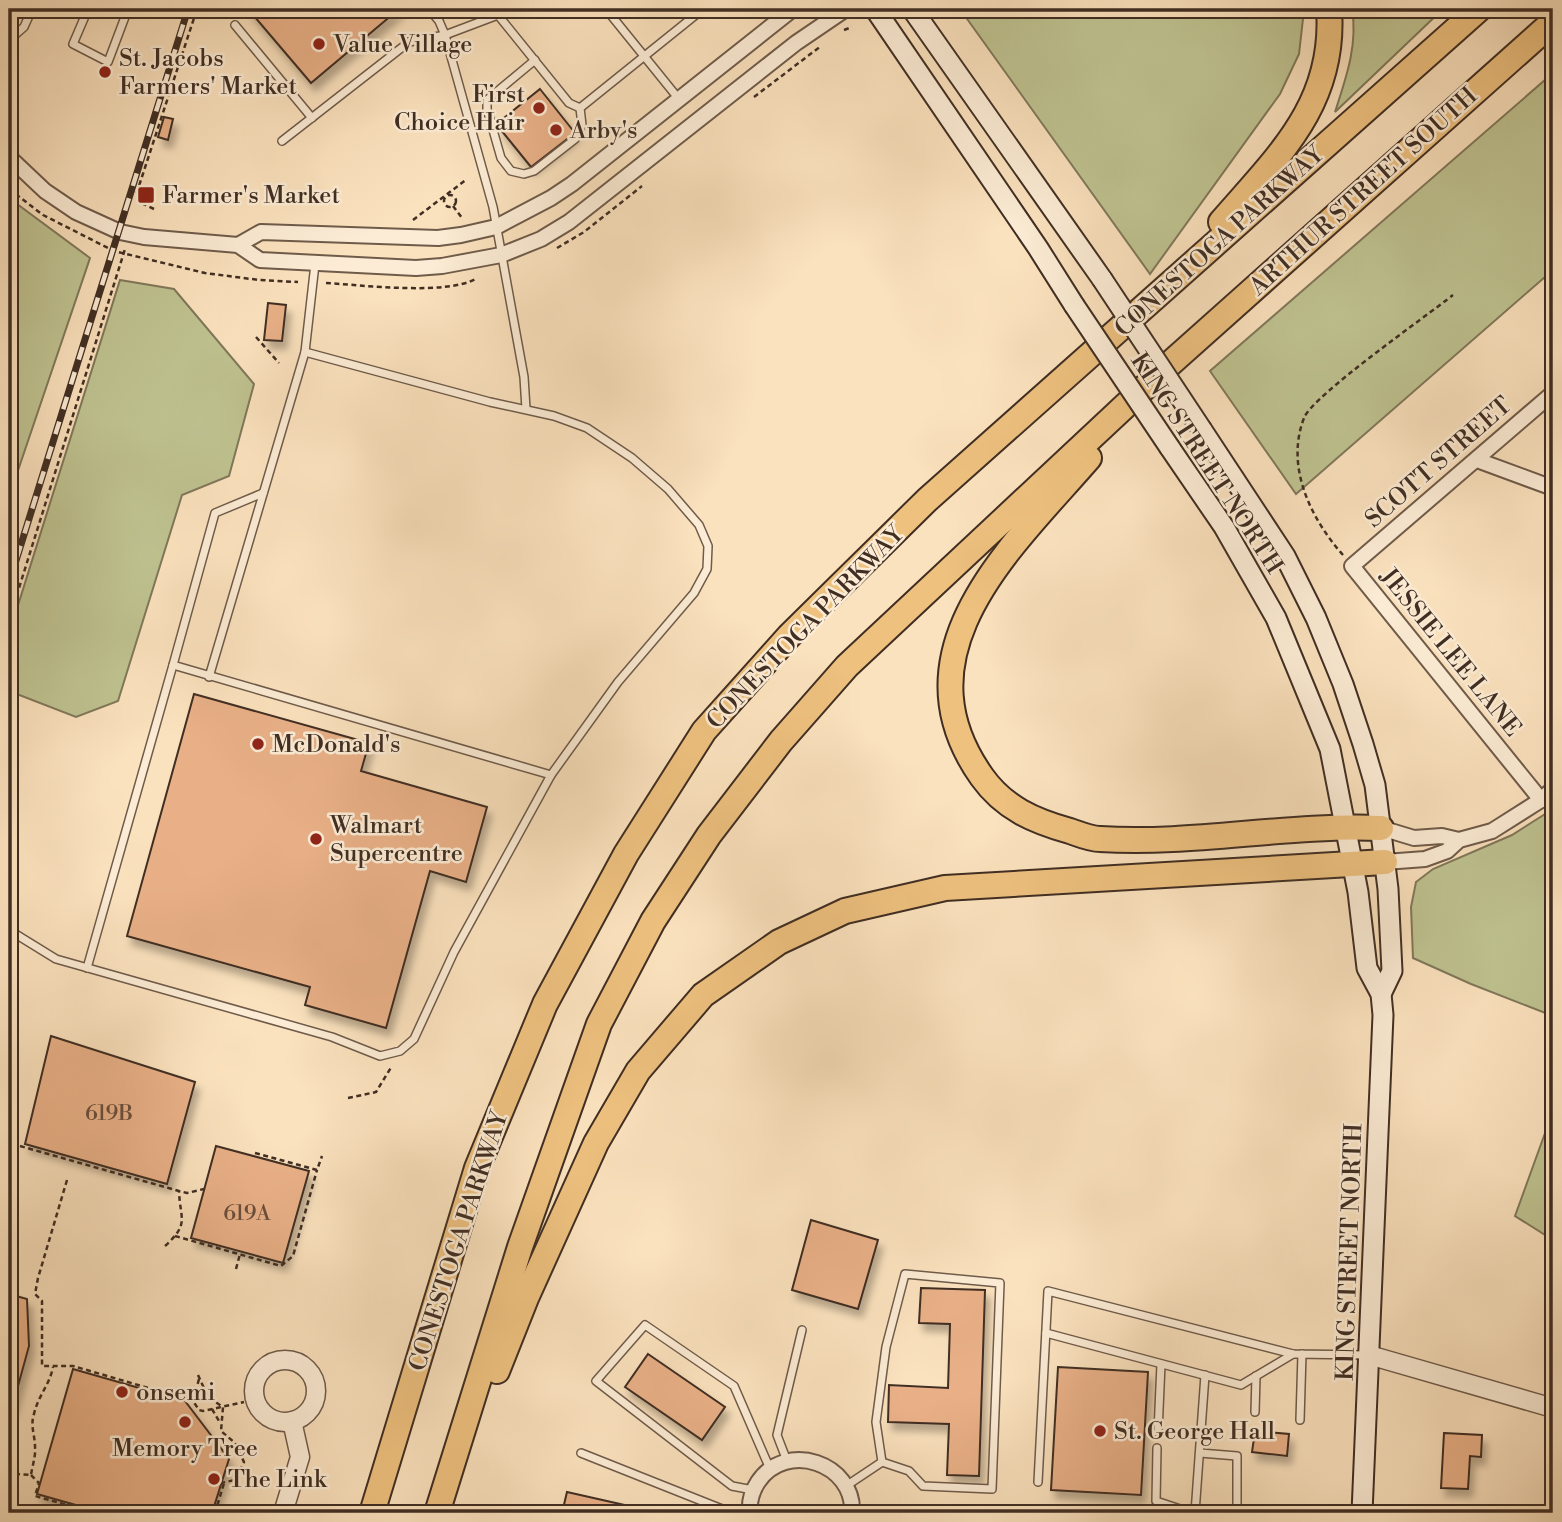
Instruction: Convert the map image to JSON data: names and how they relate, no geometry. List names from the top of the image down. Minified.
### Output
{"streets":{"highway":["ARTHUR STREET SOUTH","CONESTOGA PARKWAY"],"main road":["KING STREET NORTH"],"street":["SCOTT STREET","JESSIE LEE LANE"]},"crossings":[["SCOTT STREET","JESSIE LEE LANE"]],"places":{"other":["Value Village","St. Jacobs Farmers' Market","First Choice Hair","Arby's","McDonald's","Walmart Supercentre","onsemi","Memory Tree","St. George Hall","The Link"],"transit":["Farmer's Market"]},"house_numbers":["619B","619A"]}
